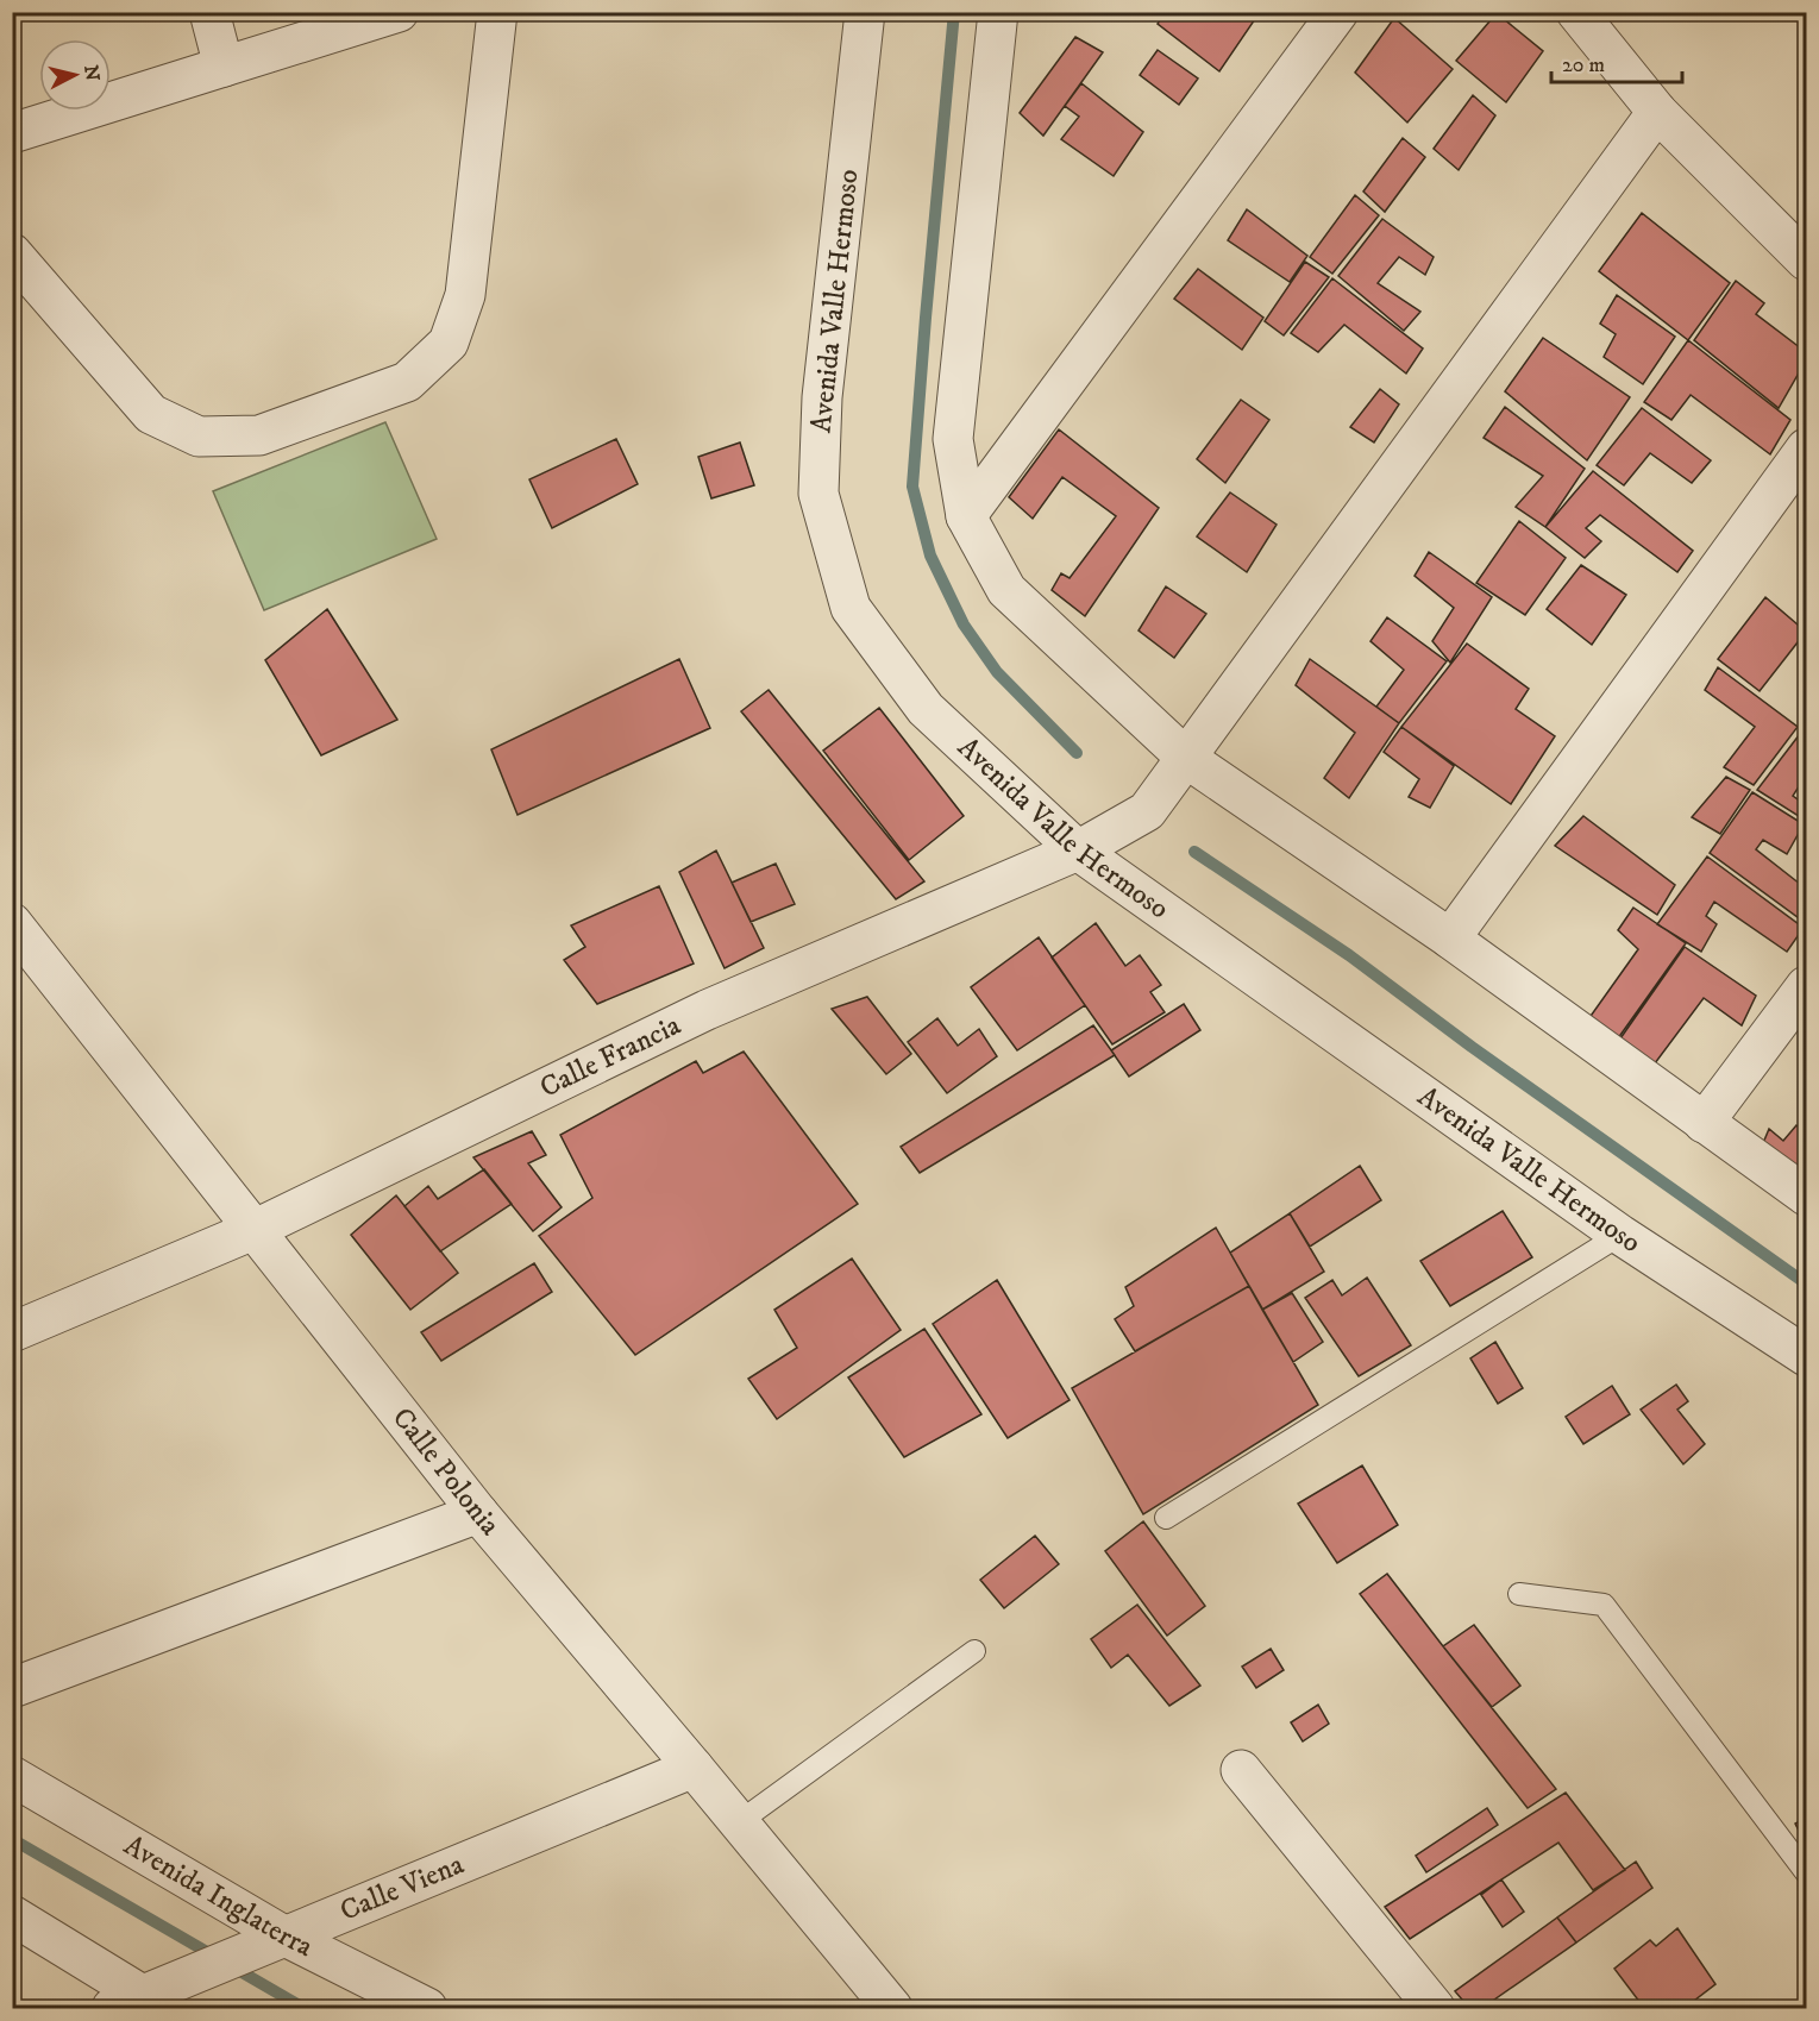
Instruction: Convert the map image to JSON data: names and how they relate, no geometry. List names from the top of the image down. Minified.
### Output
{"streets":{"street":["Avenida Valle Hermoso","Calle Francia","Calle Polonia","Calle Viena","Avenida Inglaterra"]},"crossings":[["Avenida Valle Hermoso","Calle Francia"],["Calle Francia","Calle Polonia"],["Calle Polonia","Calle Viena"],["Calle Viena","Avenida Inglaterra"]],"scale_bar":"20 m","north":"right"}
